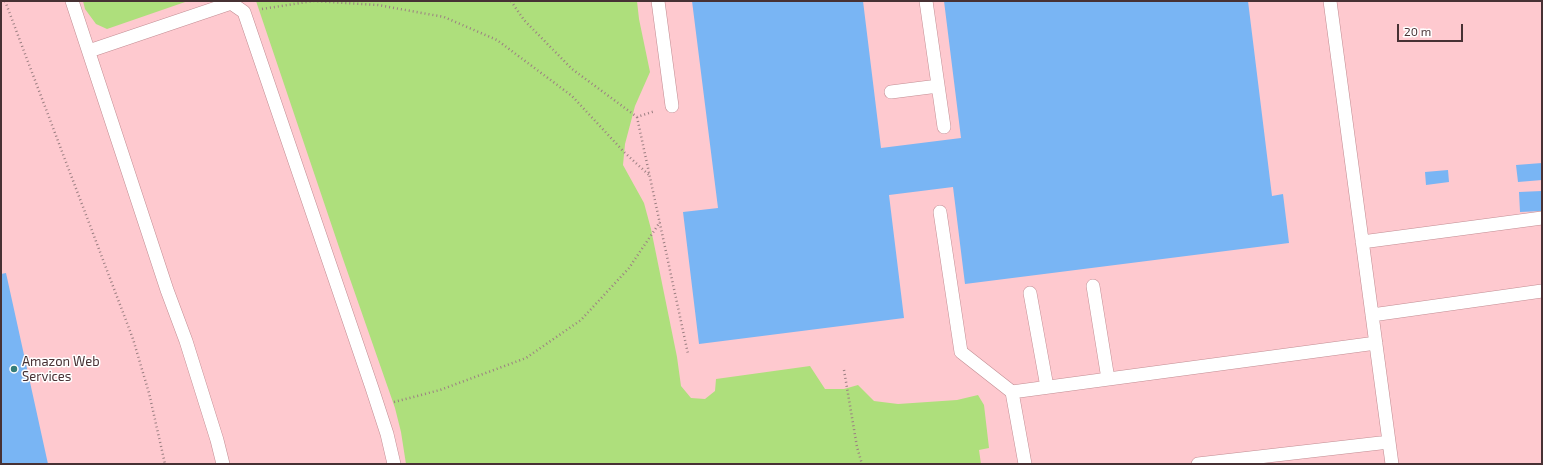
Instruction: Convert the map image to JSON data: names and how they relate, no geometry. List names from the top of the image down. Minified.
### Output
{"places":["Amazon Web Services"],"scale_bar":"20 m"}
